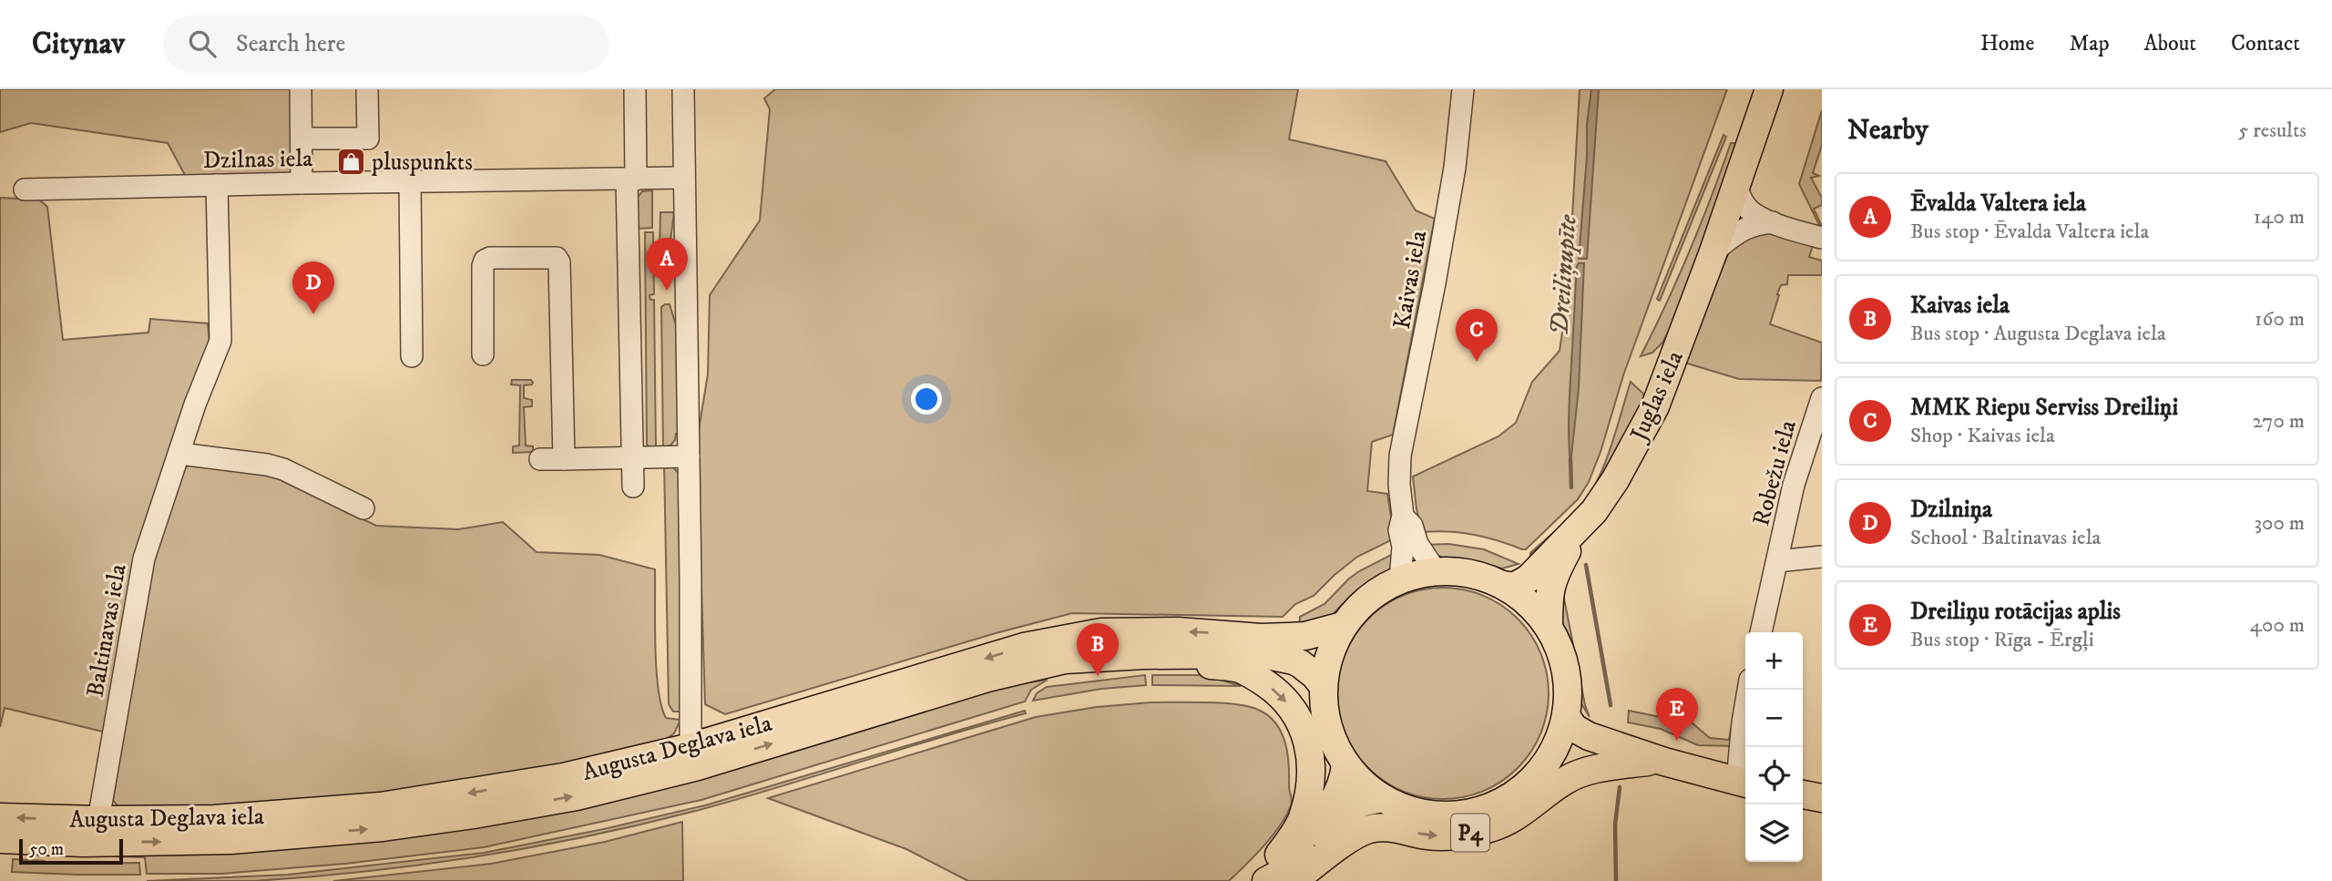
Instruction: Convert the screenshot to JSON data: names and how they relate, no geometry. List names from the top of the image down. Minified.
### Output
{"streets":{"main road":["Juglas iela","Augusta Deglava iela","P4"],"street":["Dzilnas iela","Kaivas iela","Robežu iela","Baltinavas iela"]},"crossings":[["Dzilnas iela","Baltinavas iela"],["Kaivas iela","P4"],["Juglas iela","P4"],["Baltinavas iela","Augusta Deglava iela"],["Augusta Deglava iela","P4"]],"water":["Dreiliņupīte"],"places":{"shop":["pluspunkts"]},"scale_bar":"50 m","page":{"header":"Citynav","search":"Search here","nav":["Home","Map","About","Contact"],"heading":["Nearby","5 results"],"list":[{"mark":"A","name":"Ēvalda Valtera iela","note":"Bus stop · Ēvalda Valtera iela","value":"140 m"},{"mark":"B","name":"Kaivas iela","note":"Bus stop · Augusta Deglava iela","value":"160 m"},{"mark":"C","name":"MMK Riepu Serviss Dreiliņi","note":"Shop · Kaivas iela","value":"270 m"},{"mark":"D","name":"Dzilniņa","note":"School · Baltinavas iela","value":"300 m"},{"mark":"E","name":"Dreiliņu rotācijas aplis","note":"Bus stop · Rīga - Ērgļi","value":"400 m"}],"pins":["A","D","C","B","E"],"map_buttons":["+","−"],"scale":"50 m"}}
